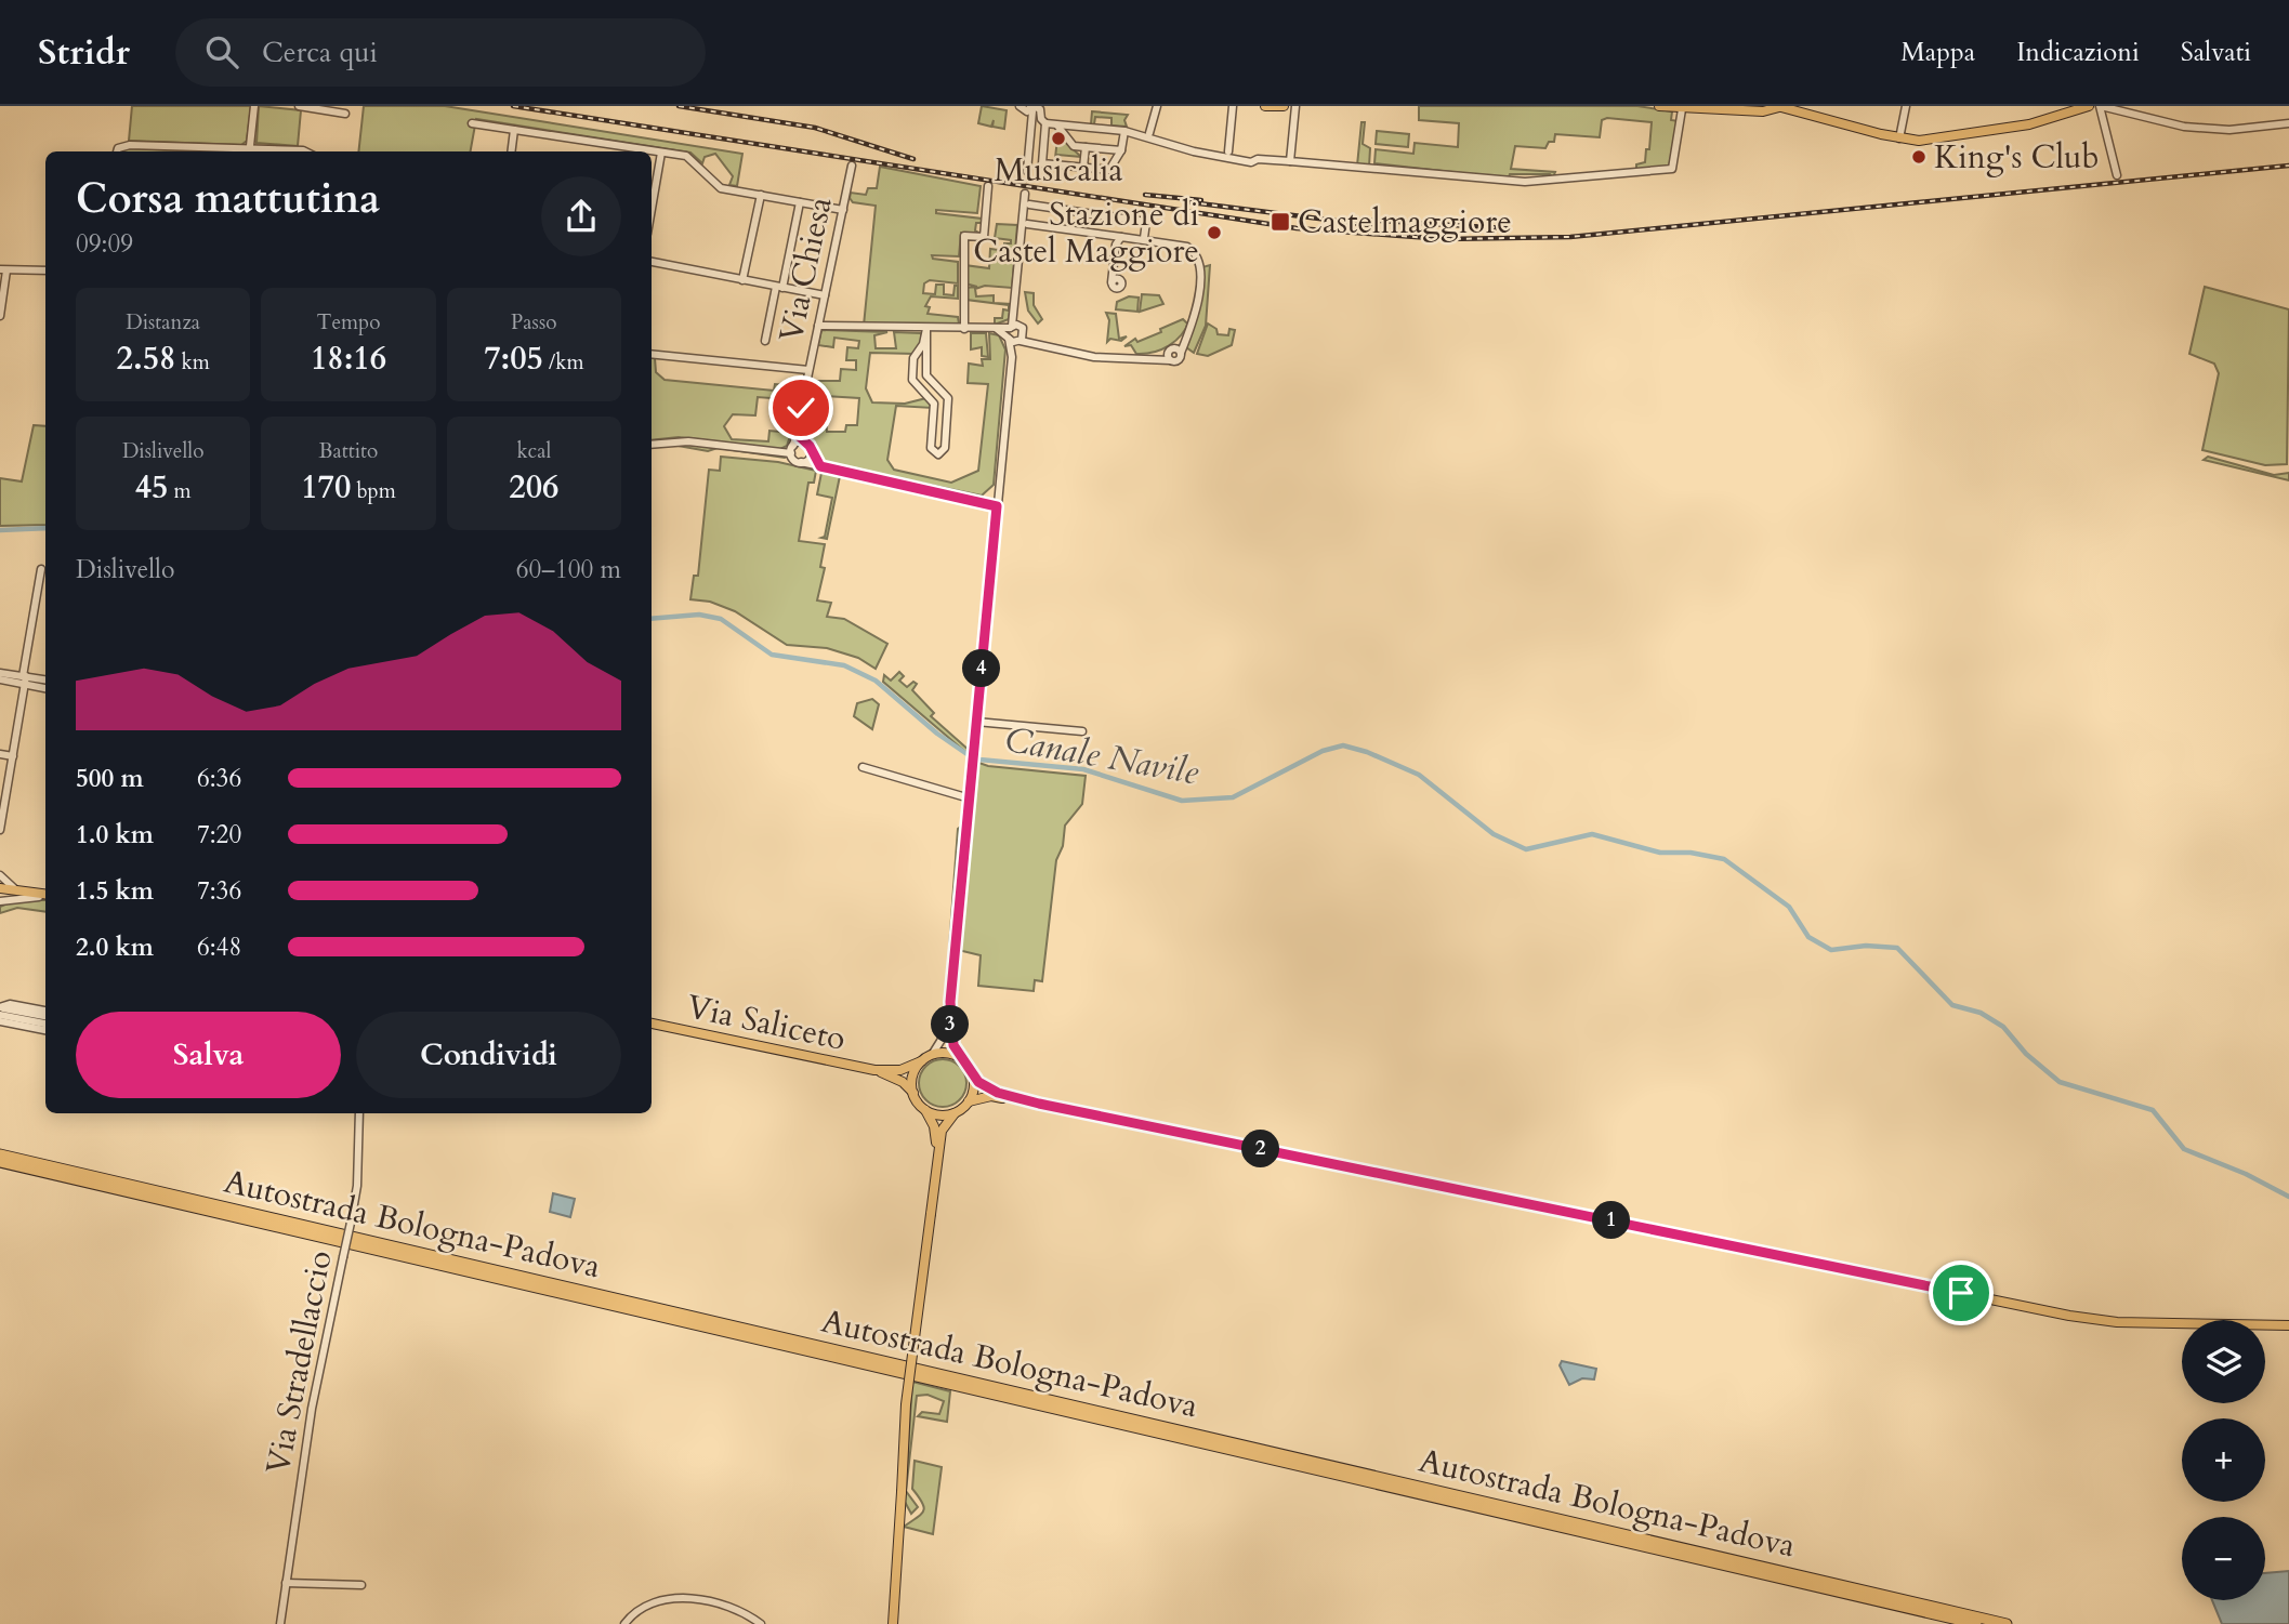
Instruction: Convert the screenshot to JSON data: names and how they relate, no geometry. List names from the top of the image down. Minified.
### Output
{"streets":{"highway":["Autostrada Bologna-Padova"],"main road":["Via Saliceto"],"street":["Via Chiesa","Via Stradellaccio"]},"water":["Canale Navile"],"places":{"other":["Musicalia","King's Club","Stazione di Castel Maggiore"],"transit":["Castelmaggiore"]},"page":{"header":"Stridr","search":"Cerca qui","nav":["Mappa","Indicazioni","Salvati"],"heading":["Corsa mattutina","09:09"],"stats":[["Distanza","2.58 km"],["Tempo","18:16"],["Passo","7:05 /km"],["Dislivello","45 m"],["Battito","170 bpm"],["kcal","206"]],"chart":["Dislivello","60–100 m"],"pins":["4","3","2","1"],"list":[{"name":"500 m","note":"6:36"},{"name":"1.0 km","note":"7:20"},{"name":"1.5 km","note":"7:36"},{"name":"2.0 km","note":"6:48"}],"buttons":["Salva","Condividi"],"map_buttons":["+","−"]}}
